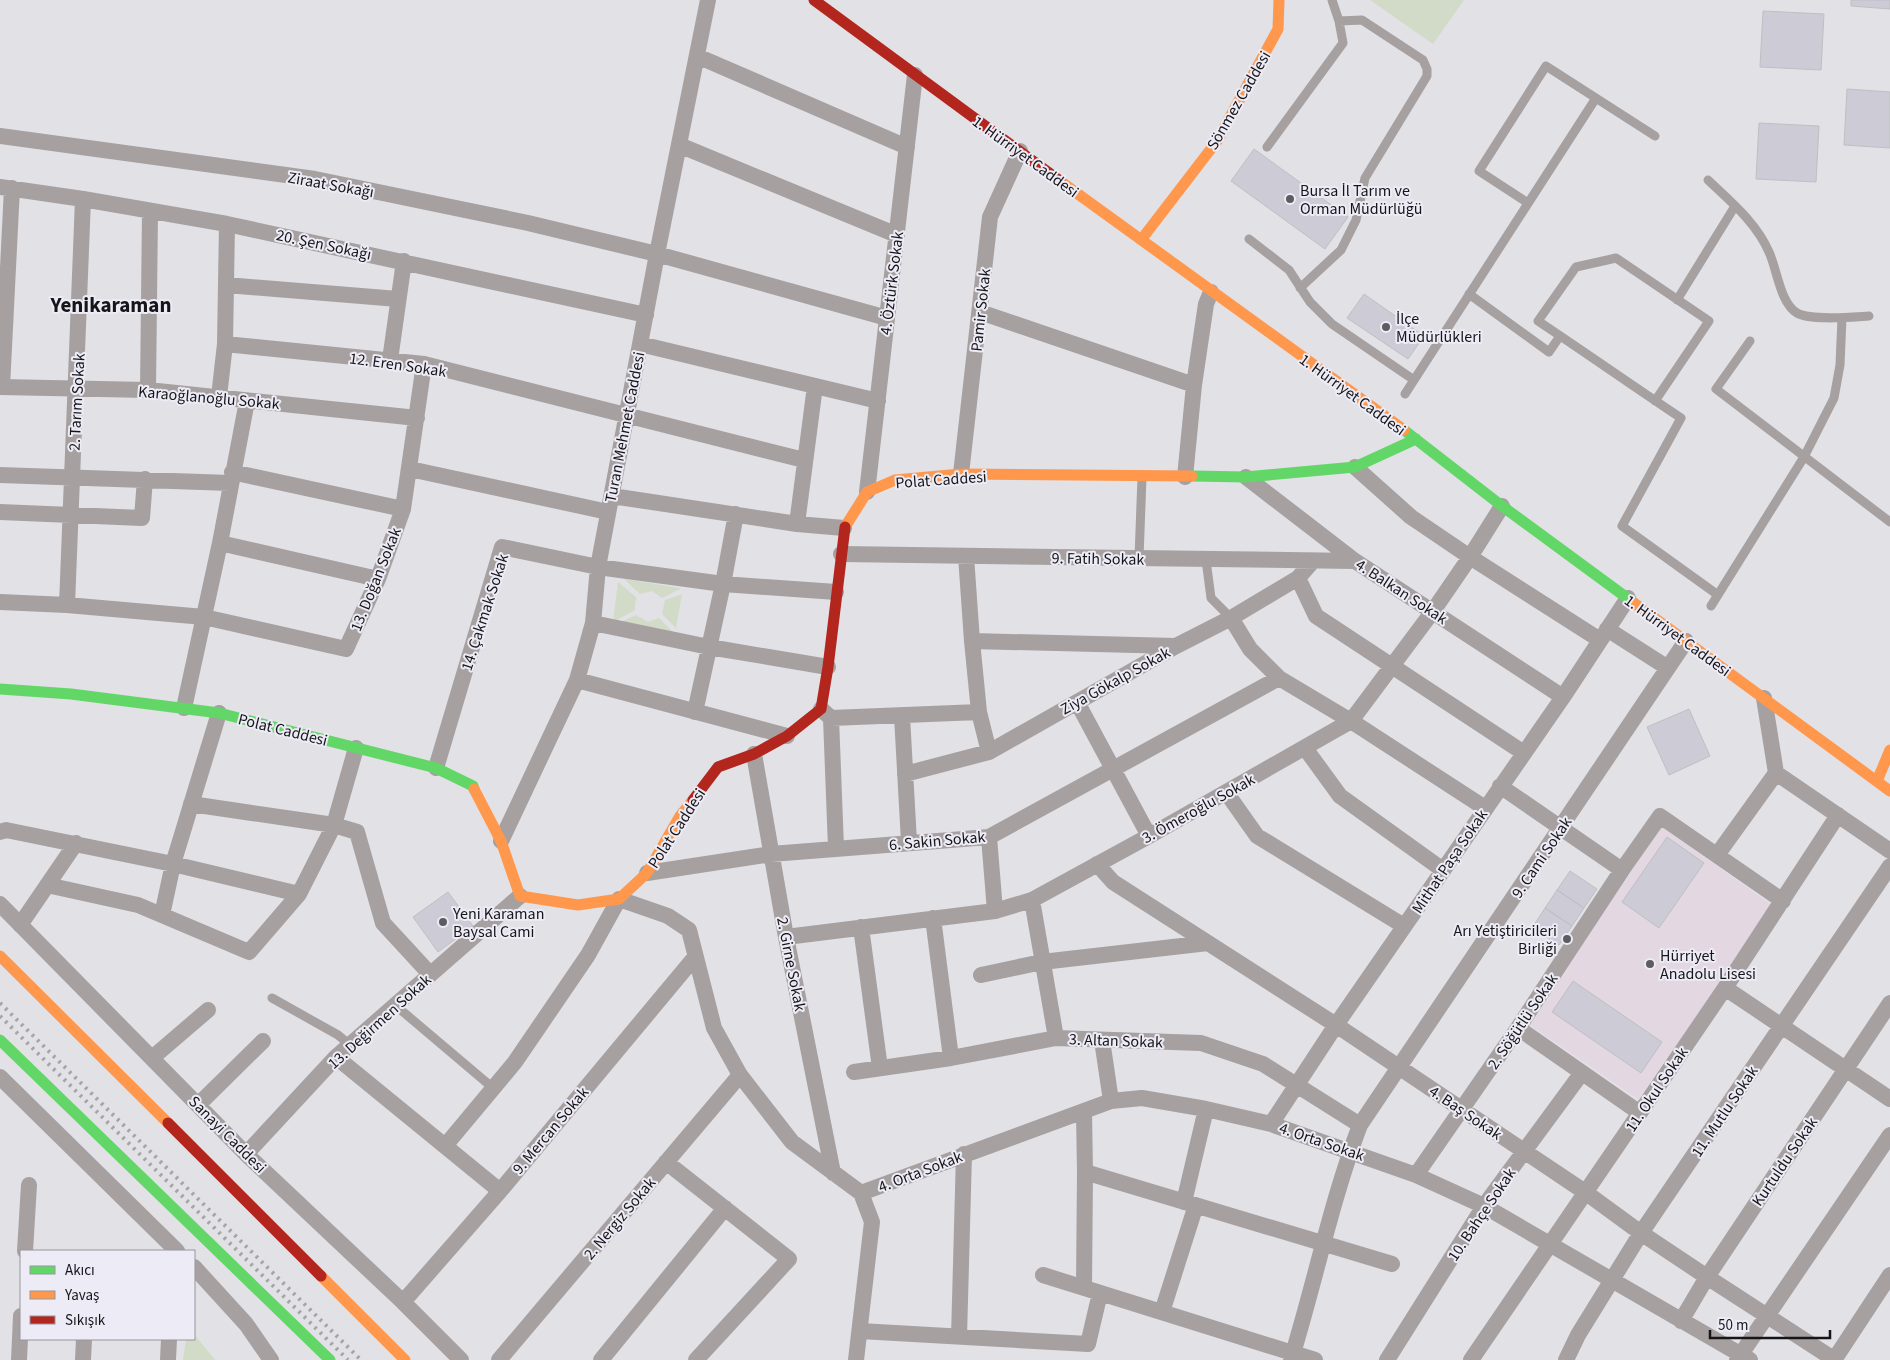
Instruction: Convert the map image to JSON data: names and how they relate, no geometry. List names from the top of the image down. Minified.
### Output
{"streets":{"main road":["Sönmez Caddesi","1. Hürriyet Caddesi","Polat Caddesi"],"street":["Ziraat Sokağı","20. Şen Sokağı","4. Öztürk Sokak","Pamir Sokak","12. Eren Sokak","Karaoğlanoğlu Sokak","2. Tarım Sokak","Turan Mehmet Caddesi","9. Fatih Sokak","13. Doğan Sokak","4. Balkan Sokak","14. Çakmak Sokak","Ziya Gökalp Sokak","3. Ömeroğlu Sokak","6. Sakin Sokak","9. Cami Sokak","Mithat Paşa Sokak","2. Girne Sokak","13. Değirmen Sokak","2. Söğütlü Sokak","3. Altan Sokak","11. Okul Sokak","11. Mutlu Sokak","4. Baş Sokak","9. Mercan Sokak","Sanayi Caddesi","4. Orta Sokak","Kurtuldu Sokak","10. Bahçe Sokak","2. Nergiz Sokak"]},"crossings":[["Sönmez Caddesi","1. Hürriyet Caddesi"],["1. Hürriyet Caddesi","4. Öztürk Sokak"],["1. Hürriyet Caddesi","Pamir Sokak"],["1. Hürriyet Caddesi","Polat Caddesi"],["1. Hürriyet Caddesi","3. Ömeroğlu Sokak"],["1. Hürriyet Caddesi","9. Cami Sokak"],["1. Hürriyet Caddesi","Mithat Paşa Sokak"],["Ziraat Sokağı","4. Öztürk Sokak"],["Ziraat Sokağı","Turan Mehmet Caddesi"],["20. Şen Sokağı","2. Tarım Sokak"],["20. Şen Sokağı","Turan Mehmet Caddesi"],["4. Öztürk Sokak","Polat Caddesi"],["Pamir Sokak","Polat Caddesi"],["12. Eren Sokak","Turan Mehmet Caddesi"],["12. Eren Sokak","13. Doğan Sokak"],["Karaoğlanoğlu Sokak","2. Tarım Sokak"],["Karaoğlanoğlu Sokak","13. Doğan Sokak"],["Turan Mehmet Caddesi","Polat Caddesi"],["Turan Mehmet Caddesi","14. Çakmak Sokak"],["Polat Caddesi","4. Balkan Sokak"],["Polat Caddesi","14. Çakmak Sokak"],["Polat Caddesi","6. Sakin Sokak"],["Polat Caddesi","2. Girne Sokak"],["Polat Caddesi","13. Değirmen Sokak"],["9. Fatih Sokak","4. Balkan Sokak"],["9. Fatih Sokak","Ziya Gökalp Sokak"],["4. Balkan Sokak","3. Ömeroğlu Sokak"],["4. Balkan Sokak","Mithat Paşa Sokak"],["3. Ömeroğlu Sokak","2. Girne Sokak"],["3. Ömeroğlu Sokak","4. Baş Sokak"],["6. Sakin Sokak","2. Girne Sokak"],["9. Cami Sokak","3. Altan Sokak"],["9. Cami Sokak","4. Baş Sokak"],["9. Cami Sokak","4. Orta Sokak"],["Mithat Paşa Sokak","3. Altan Sokak"],["Mithat Paşa Sokak","4. Baş Sokak"],["Mithat Paşa Sokak","4. Orta Sokak"],["13. Değirmen Sokak","Sanayi Caddesi"],["2. Söğütlü Sokak","4. Baş Sokak"],["2. Söğütlü Sokak","4. Orta Sokak"],["11. Okul Sokak","4. Baş Sokak"],["11. Okul Sokak","4. Orta Sokak"],["11. Mutlu Sokak","4. Baş Sokak"],["11. Mutlu Sokak","4. Orta Sokak"],["4. Baş Sokak","Kurtuldu Sokak"],["4. Baş Sokak","10. Bahçe Sokak"],["9. Mercan Sokak","Sanayi Caddesi"],["4. Orta Sokak","Kurtuldu Sokak"],["4. Orta Sokak","10. Bahçe Sokak"]],"districts":["Yenikaraman"],"places":["Bursa İl Tarım ve Orman Müdürlüğü","İlçe Müdürlükleri","Yeni Karaman Baysal Cami","Arı Yetiştiricileri Birliği","Hürriyet Anadolu Lisesi"],"legend":["Akıcı","Yavaş","Sıkışık"],"scale_bar":"50 m"}
